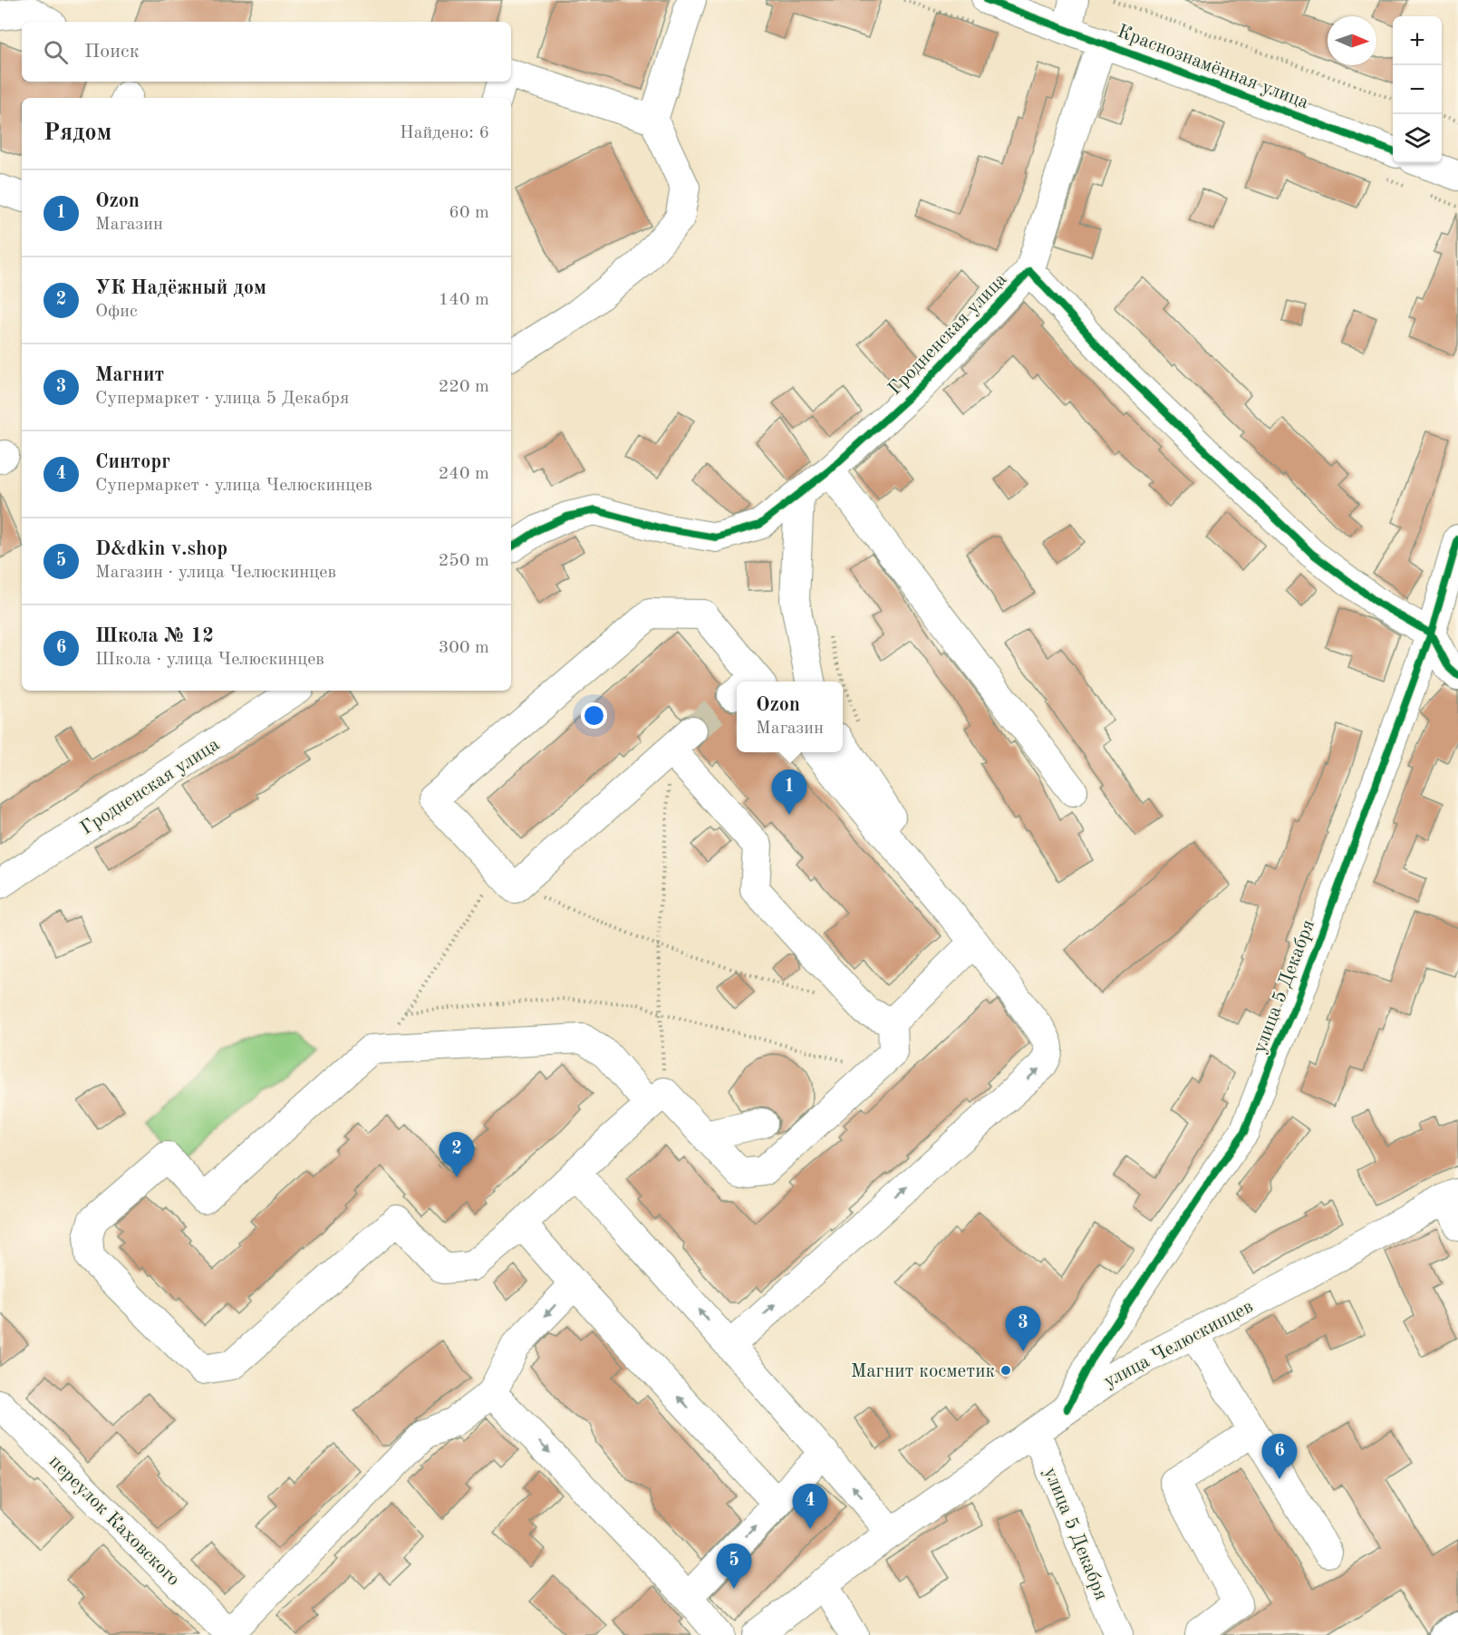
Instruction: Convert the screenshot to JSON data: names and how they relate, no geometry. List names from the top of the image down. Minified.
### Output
{"streets":{"street":["Краснознамённая улица","Гродненская улица","улица 5 Декабря","улица Челюскинцев","переулок Каховского"]},"crossings":[["Гродненская улица","улица 5 Декабря"],["улица 5 Декабря","улица Челюскинцев"]],"places":["Магнит косметик"],"north":"right","page":{"map_buttons":["+","−"],"search":"Поиск","heading":["Рядом","Найдено: 6"],"list":[{"mark":"1","name":"Ozon","note":"Магазин","value":"60 m"},{"mark":"2","name":"УК Надёжный дом","note":"Офис","value":"140 m"},{"mark":"3","name":"Магнит","note":"Супермаркет · улица 5 Декабря","value":"220 m"},{"mark":"4","name":"Синторг","note":"Супермаркет · улица Челюскинцев","value":"240 m"},{"mark":"5","name":"D&dkin v.shop","note":"Магазин · улица Челюскинцев","value":"250 m"},{"mark":"6","name":"Школа № 12","note":"Школа · улица Челюскинцев","value":"300 m"}],"popup":["Ozon","Магазин"],"pins":["1","2","3","6","4","5"]}}
